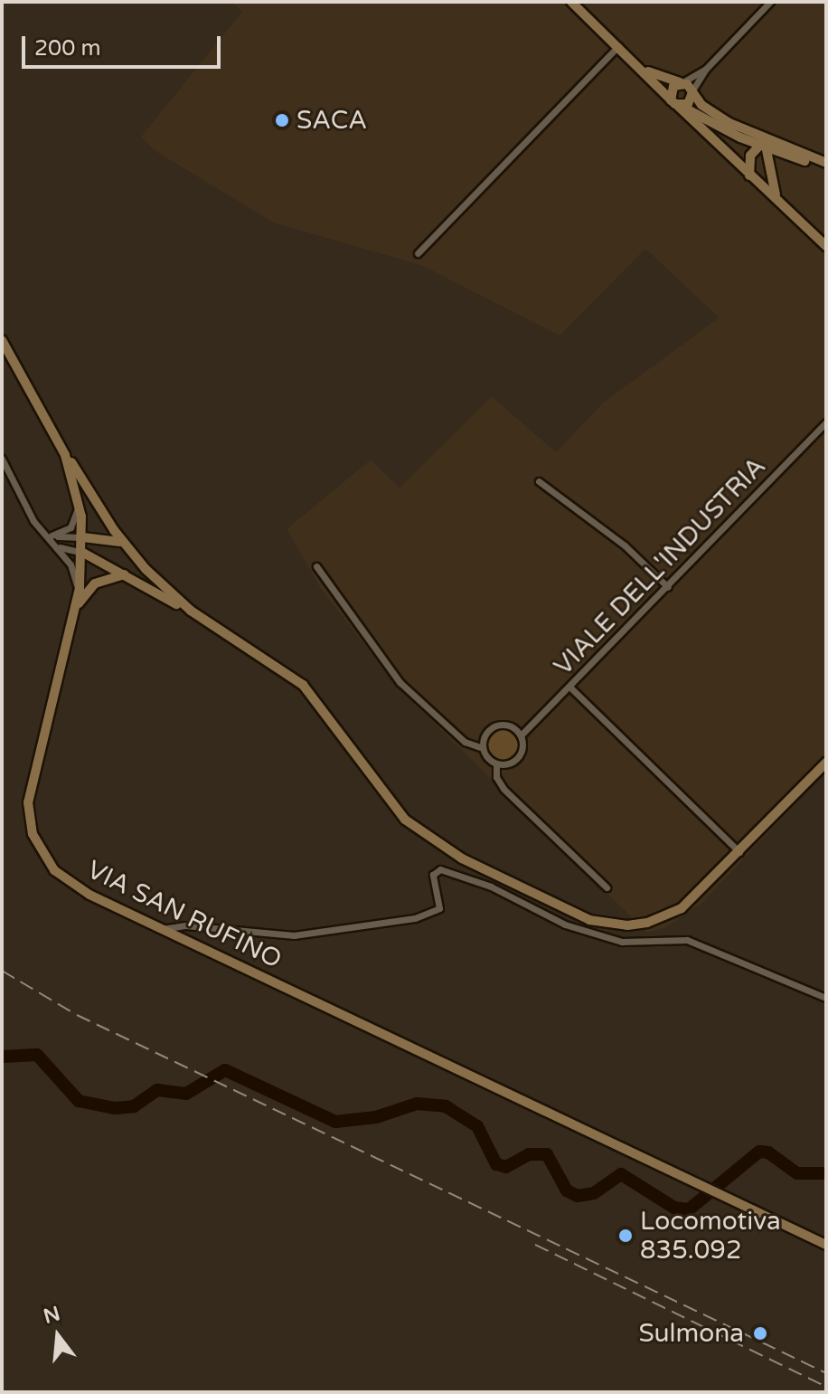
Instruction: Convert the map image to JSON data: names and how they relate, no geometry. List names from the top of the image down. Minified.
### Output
{"streets":{"main road":["VIA SAN RUFINO"],"street":["VIALE DELL'INDUSTRIA"]},"places":["SACA","Locomotiva 835.092","Sulmona"],"scale_bar":"200 m","north":"top"}
